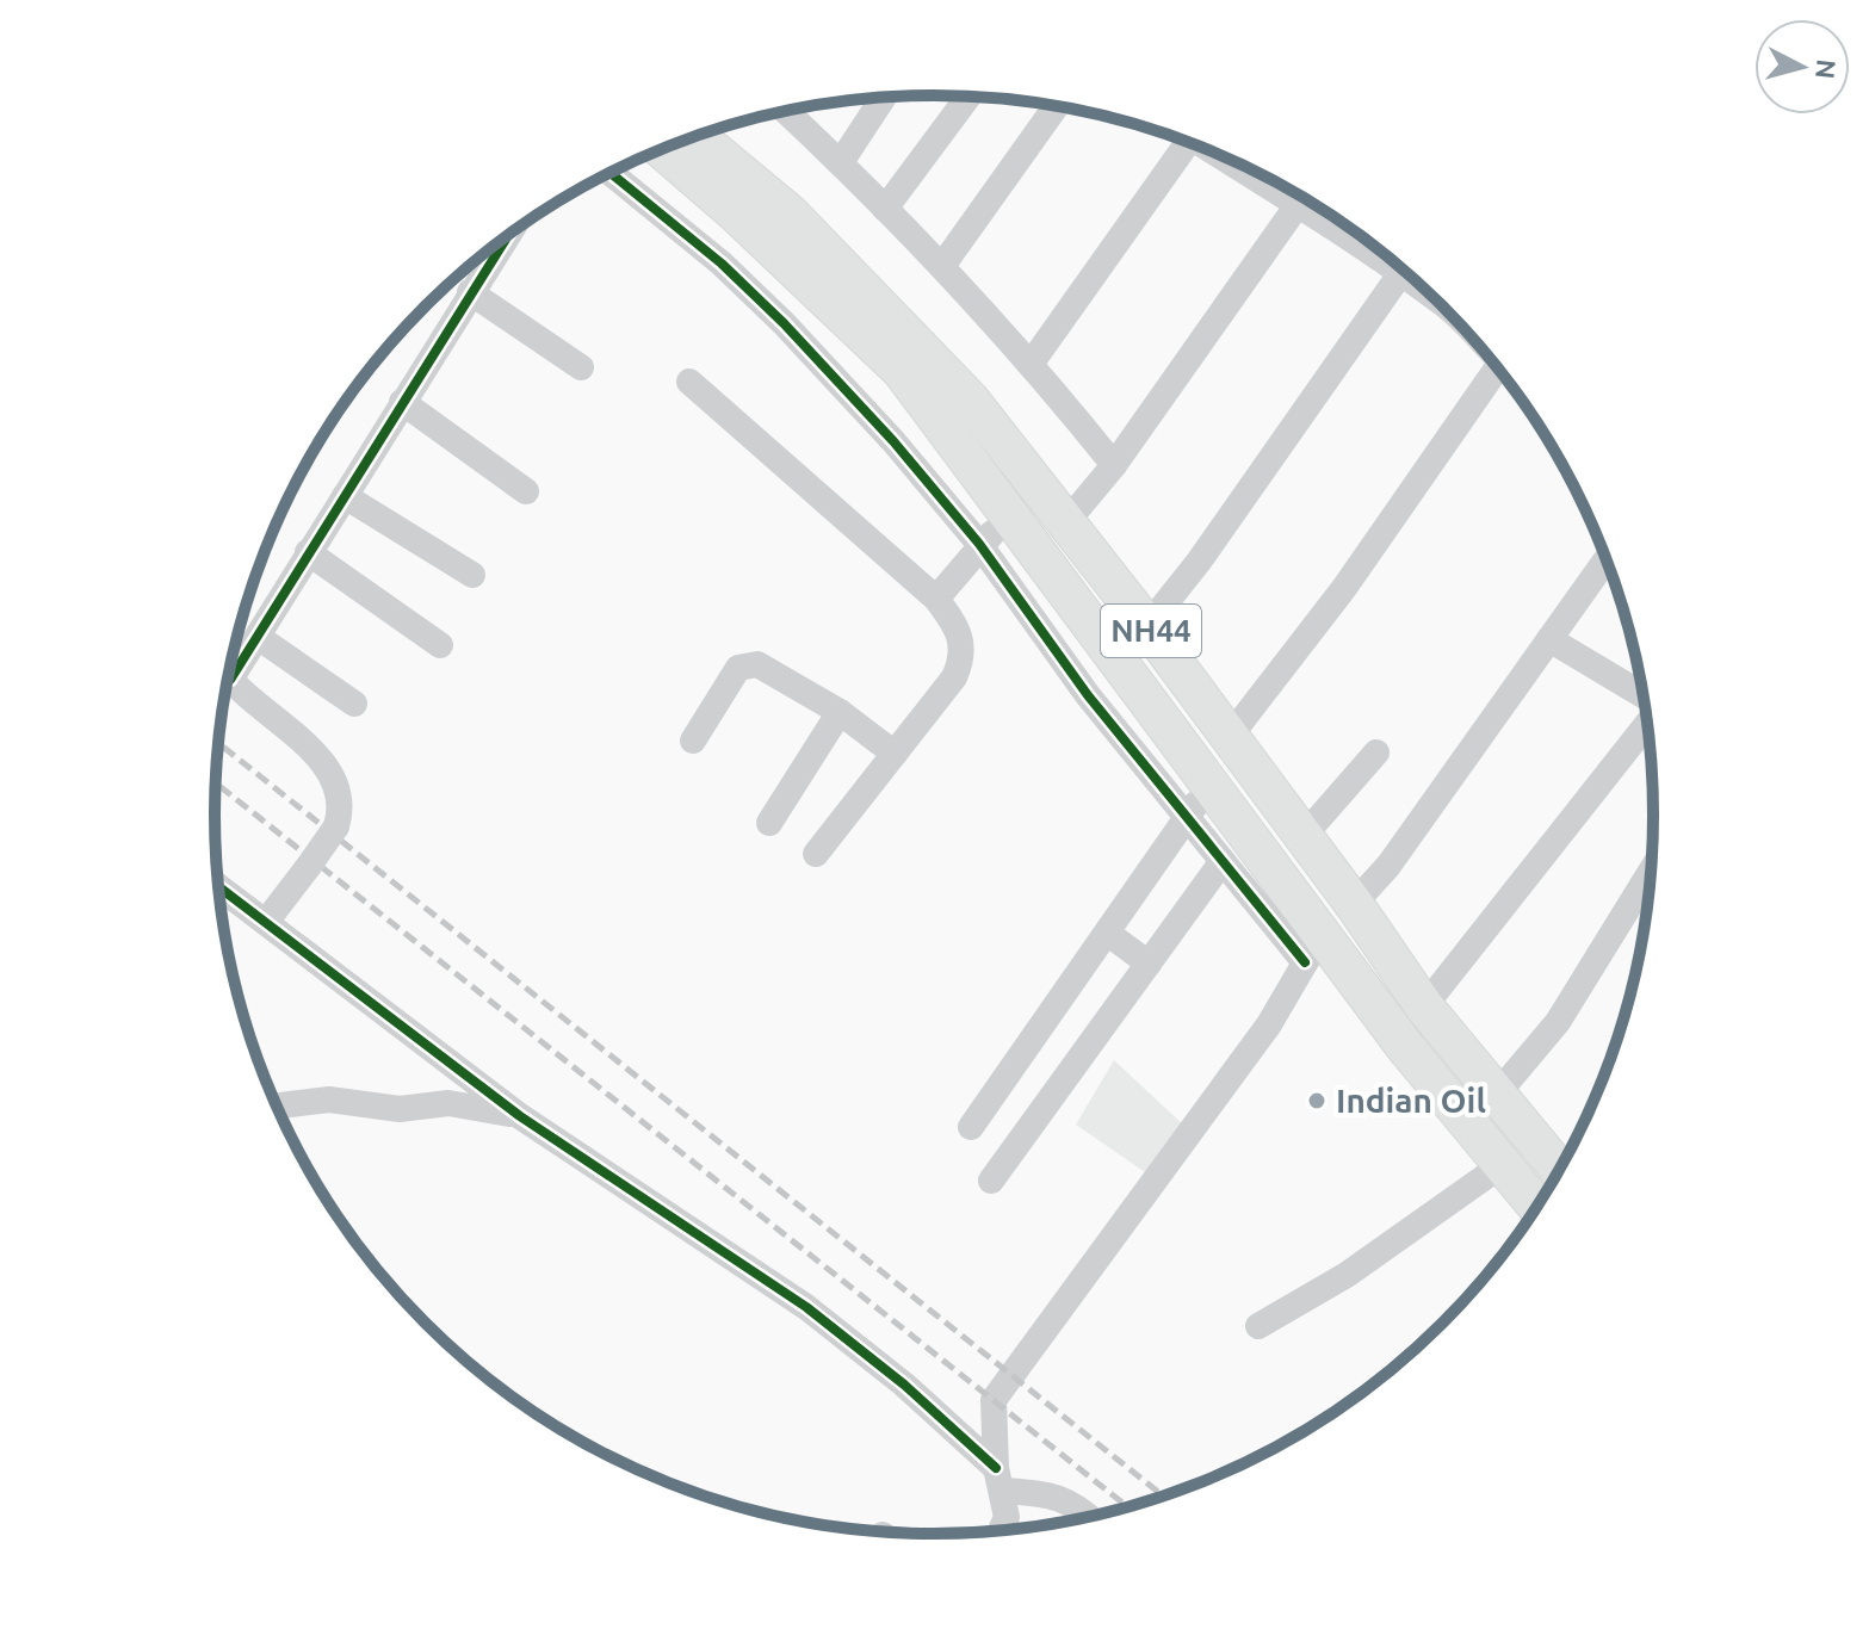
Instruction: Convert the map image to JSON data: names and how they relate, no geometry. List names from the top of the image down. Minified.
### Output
{"streets":{"highway":["NH44"]},"places":["Indian Oil"],"north":"right"}
